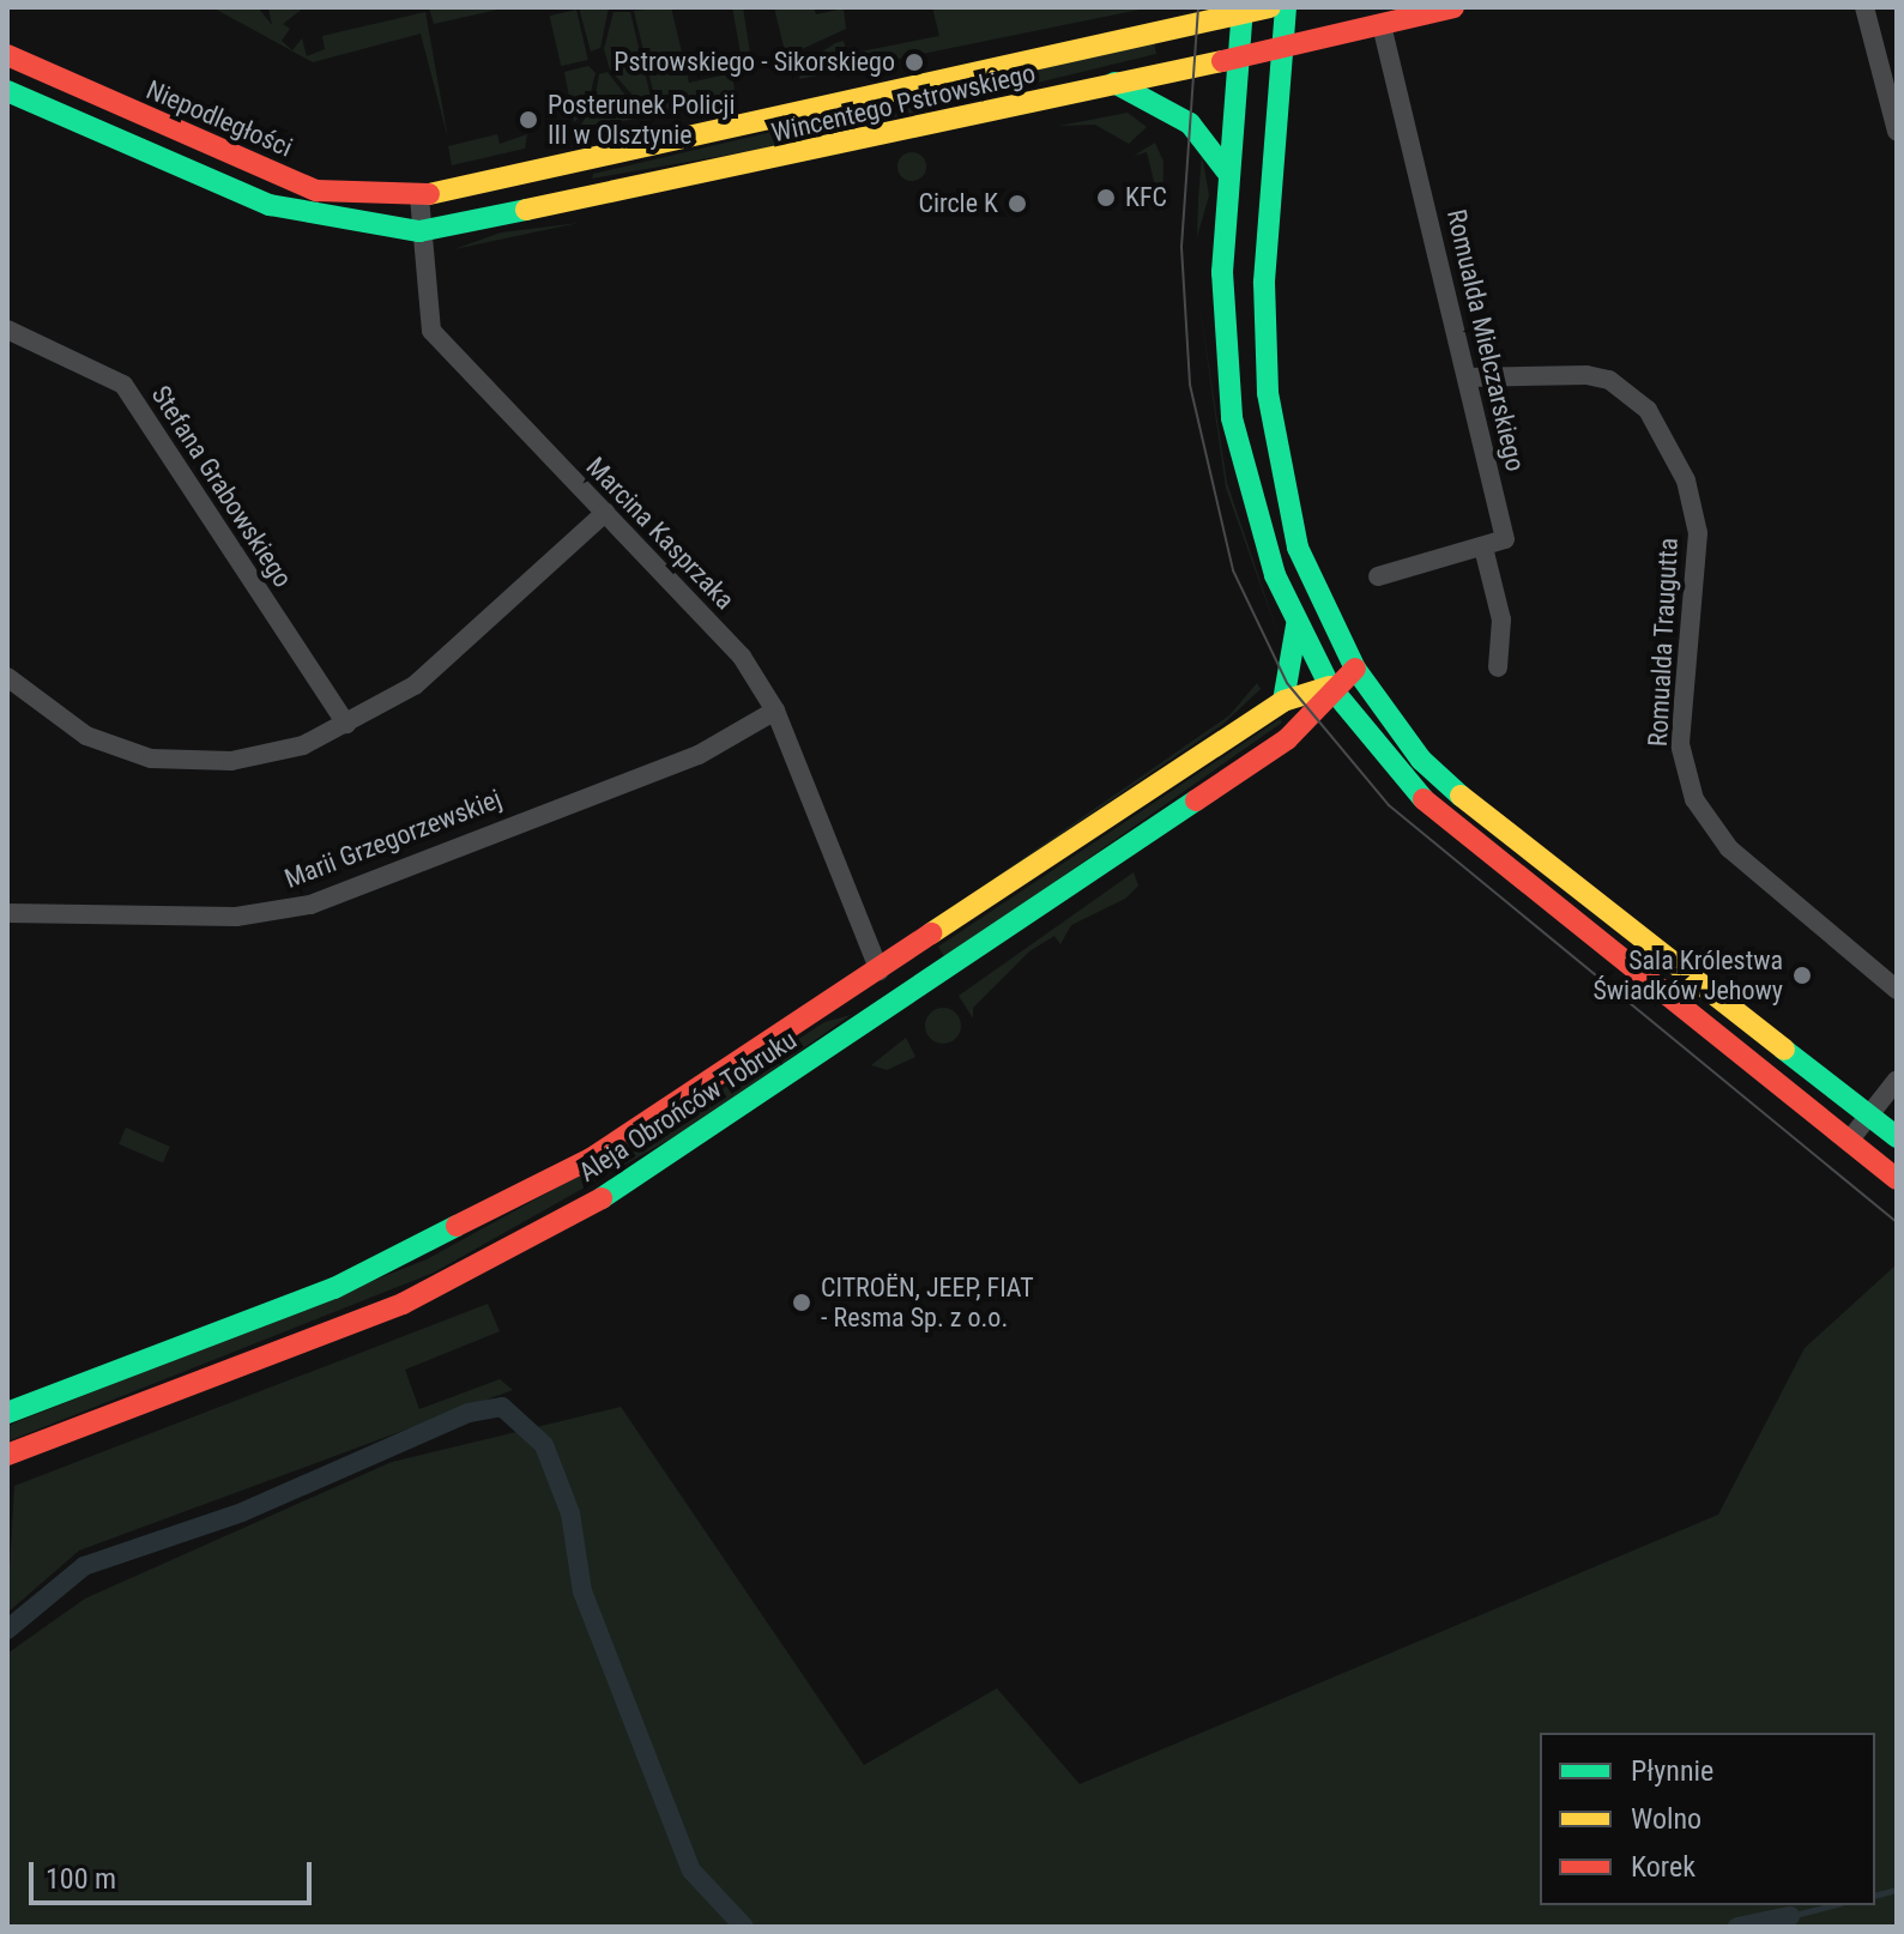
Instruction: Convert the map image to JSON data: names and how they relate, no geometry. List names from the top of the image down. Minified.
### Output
{"streets":{"main road":["Wincentego Pstrowskiego","Niepodległości","Aleja Obrońców Tobruku"],"street":["Romualda Mielczarskiego","Stefana Grabowskiego","Marcina Kasprzaka","Romualda Traugutta","Marii Grzegorzewskiej"]},"crossings":[["Wincentego Pstrowskiego","Niepodległości"],["Wincentego Pstrowskiego","Marcina Kasprzaka"],["Niepodległości","Marcina Kasprzaka"],["Romualda Mielczarskiego","Romualda Traugutta"],["Marcina Kasprzaka","Marii Grzegorzewskiej"],["Marcina Kasprzaka","Aleja Obrońców Tobruku"]],"places":["Pstrowskiego - Sikorskiego","Posterunek Policji III w Olsztynie","KFC","Circle K","Sala Królestwa Świadków Jehowy","CITROËN, JEEP, FIAT - Resma Sp. z o.o."],"legend":["Płynnie","Wolno","Korek"],"scale_bar":"100 m"}
